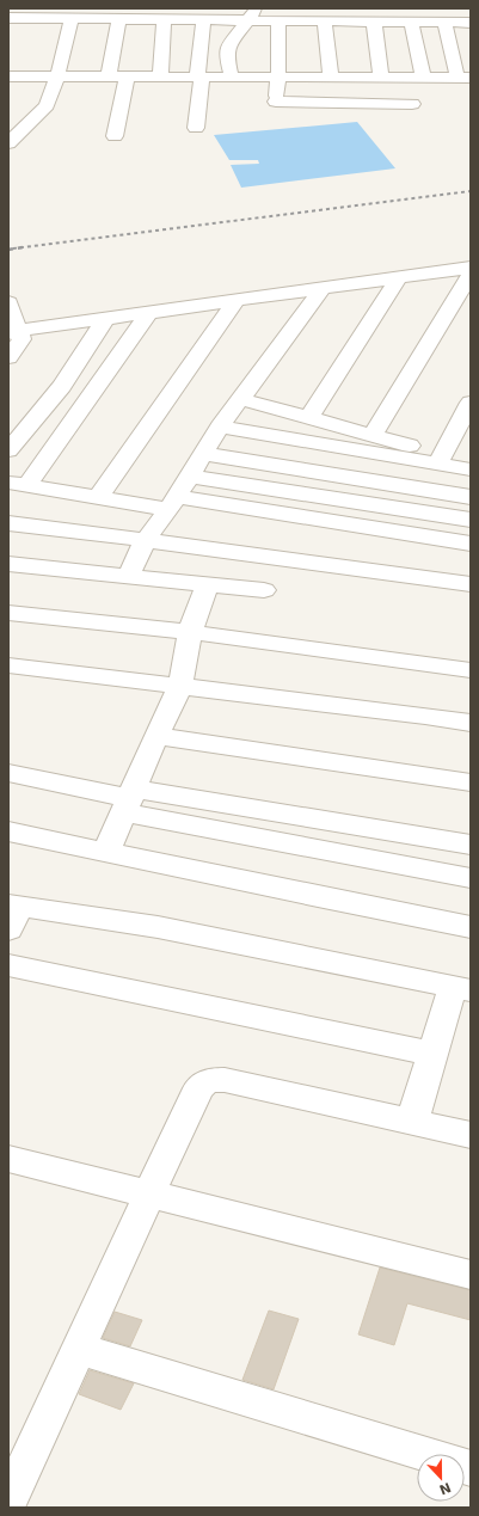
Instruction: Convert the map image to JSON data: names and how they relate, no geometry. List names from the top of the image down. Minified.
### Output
{"north":"bottom"}
